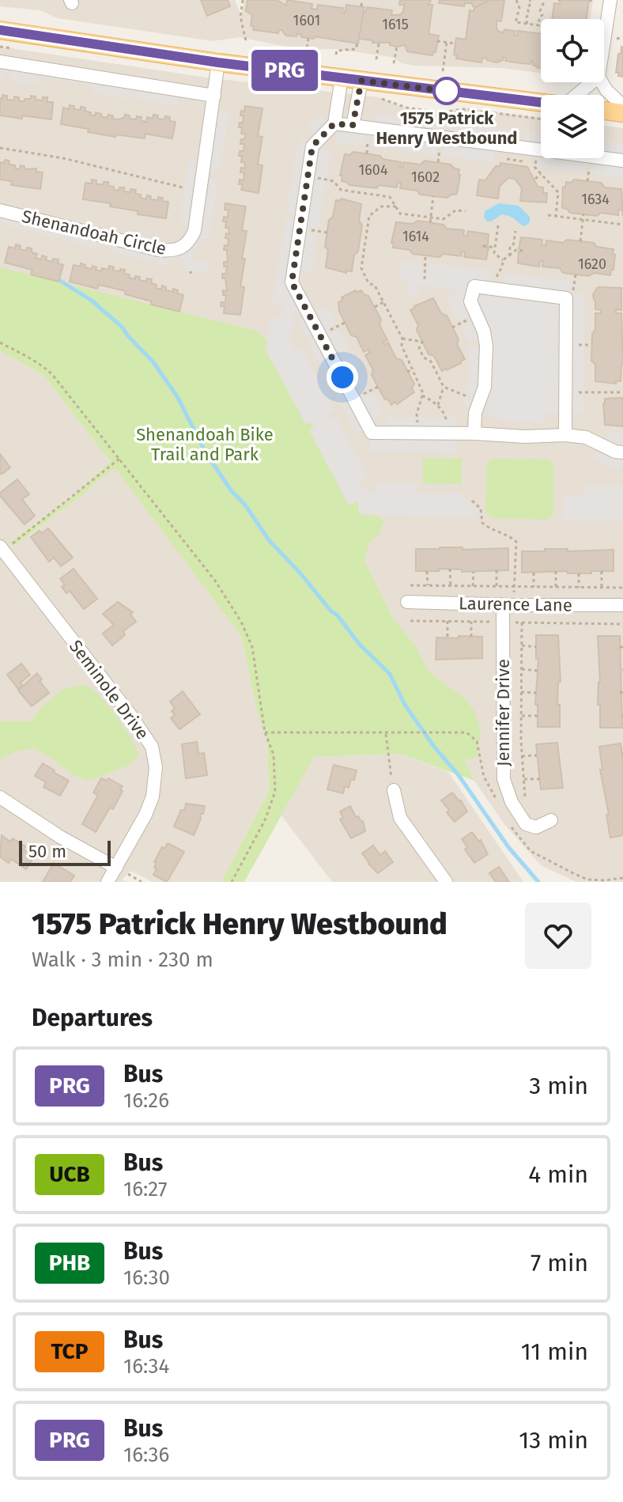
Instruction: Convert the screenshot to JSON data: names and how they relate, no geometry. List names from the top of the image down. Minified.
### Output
{"streets":{"street":["Shenandoah Circle","Laurence Lane","Seminole Drive","Jennifer Drive"]},"crossings":[["Laurence Lane","Jennifer Drive"]],"parks":["Shenandoah Bike Trail and Park"],"places":["1575 Patrick Henry Westbound"],"lines":["bus line PRG"],"house_numbers":["1601","1615","1604","1602","1634","1614","1620"],"scale_bar":"50 m","page":{"on_map":"PRG","scale":"50 m","heading":[["1575 Patrick Henry Westbound","Walk · 3 min · 230 m"],"Departures"],"list":[{"mark":"PRG","name":"Bus","note":"16:26","value":"3 min"},{"mark":"UCB","name":"Bus","note":"16:27","value":"4 min"},{"mark":"PHB","name":"Bus","note":"16:30","value":"7 min"},{"mark":"TCP","name":"Bus","note":"16:34","value":"11 min"},{"mark":"PRG","name":"Bus","note":"16:36","value":"13 min"}]}}
